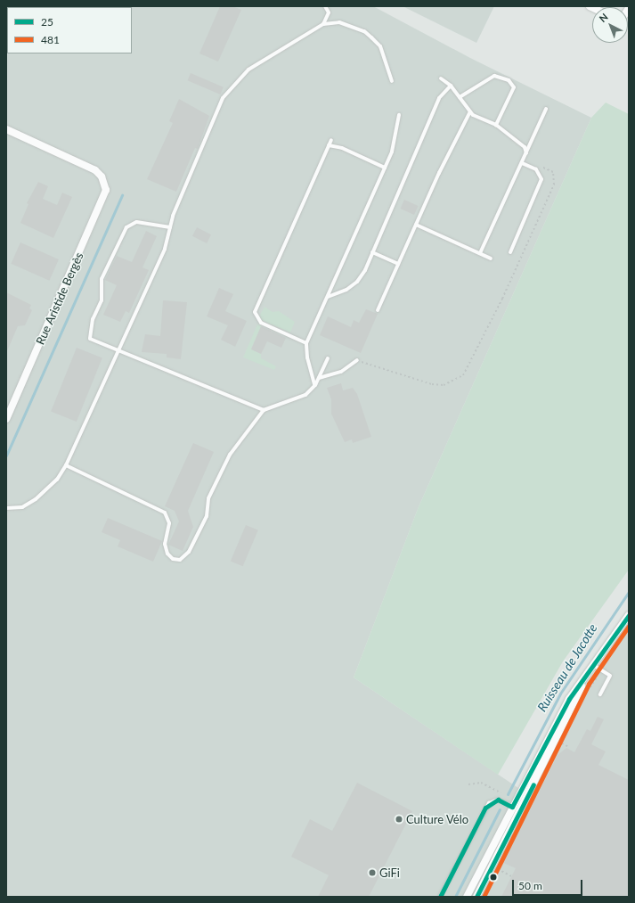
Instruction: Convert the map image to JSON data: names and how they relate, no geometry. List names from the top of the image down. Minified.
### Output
{"streets":{"street":["Rue Aristide Bergès"]},"water":["Ruisseau de Jacotte"],"places":["Culture Vélo","GiFi"],"lines":["transit line 25","transit line 481"],"legend":["25","481"],"scale_bar":"50 m","north":"top left"}
